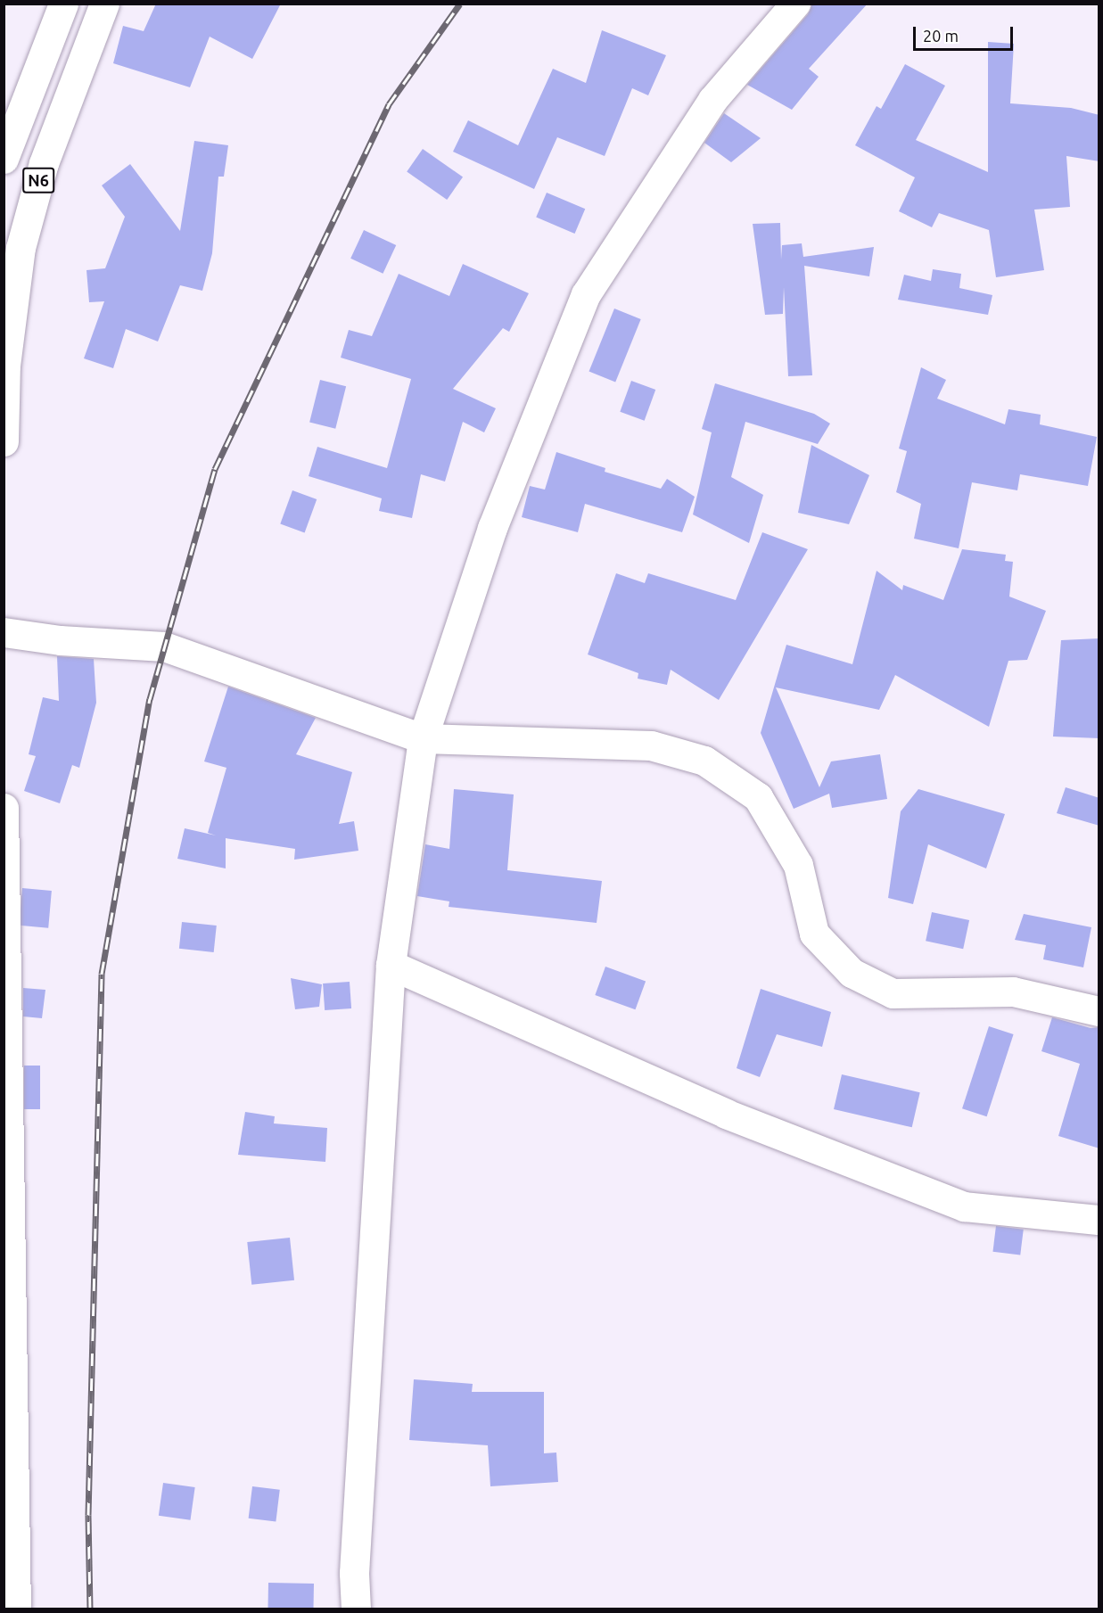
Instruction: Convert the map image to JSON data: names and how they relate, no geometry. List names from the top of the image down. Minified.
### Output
{"streets":{"main road":["N6"]},"scale_bar":"20 m"}
